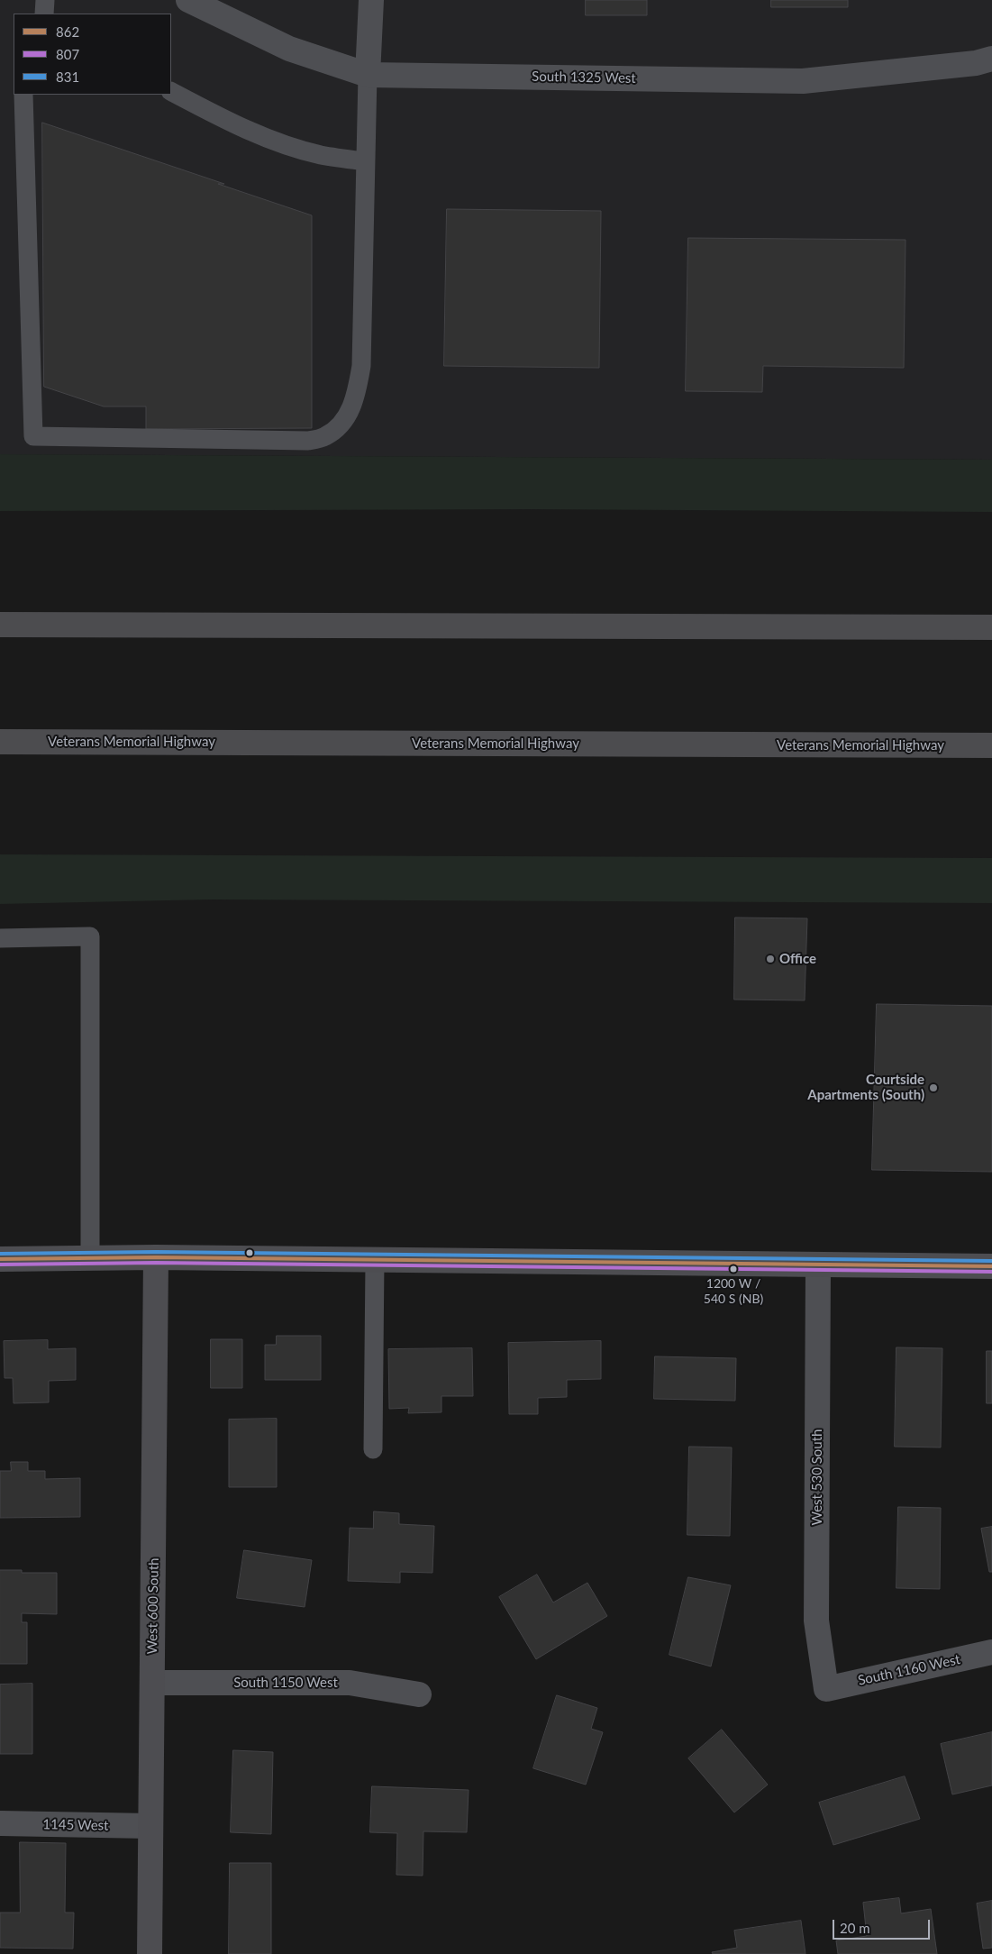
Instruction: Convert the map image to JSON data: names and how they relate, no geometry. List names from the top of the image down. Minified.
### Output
{"streets":{"highway":["Veterans Memorial Highway"],"main road":["West 600 South"],"street":["South 1325 West","West 530 South","South 1160 West","South 1150 West","1145 West"]},"crossings":[["West 530 South","South 1160 West"],["West 600 South","South 1150 West"],["West 600 South","1145 West"]],"places":["Office","Courtside Apartments (South)","1200 W / 540 S (NB)"],"lines":["transit line 831","transit line 862","transit line 807"],"legend":["862","807","831"],"scale_bar":"20 m"}
